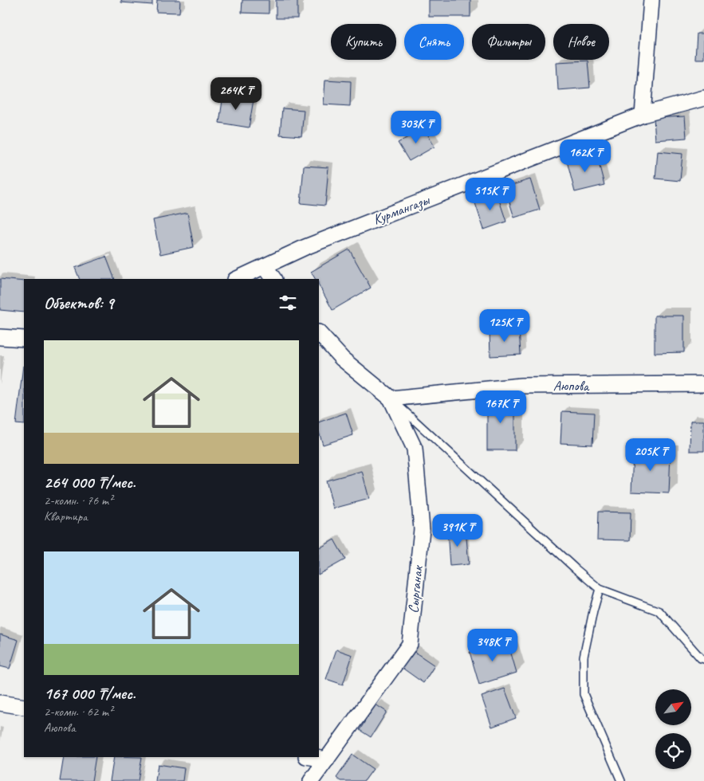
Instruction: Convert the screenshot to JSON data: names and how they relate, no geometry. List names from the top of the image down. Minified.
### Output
{"streets":{"street":["Курмангазы","Аюпова","Сырганак"]},"crossings":[["Аюпова","Сырганак"]],"north":"top right","page":{"chip":["Купить","Снять","Фильтры","Новое"],"price":["264K ₸","303K ₸","162K ₸","515K ₸","125K ₸","167K ₸","205K ₸","391K ₸","348K ₸"],"heading":"Объектов: 9","list":[{"name":"264 000 ₸/мес.","note":"2-комн. · 76 m² · Квартира"},{"name":"167 000 ₸/мес.","note":"2-комн. · 62 m² · Аюпова"}]}}
